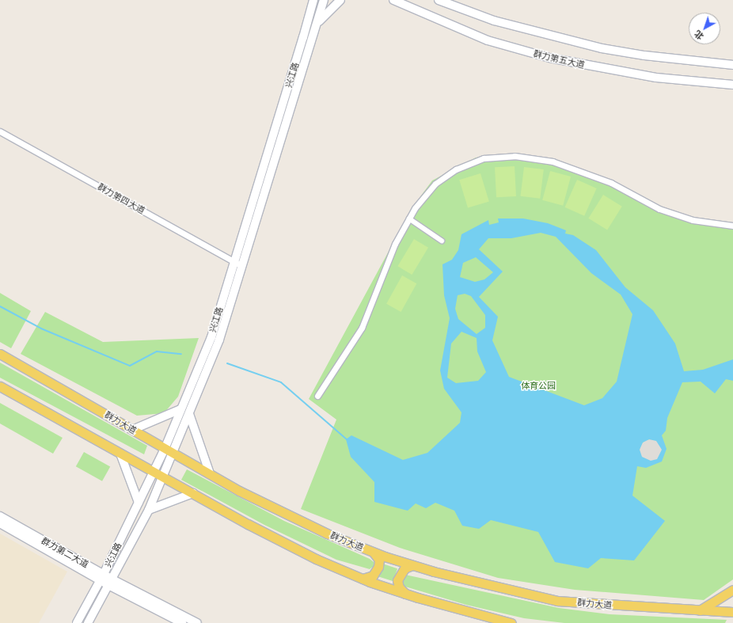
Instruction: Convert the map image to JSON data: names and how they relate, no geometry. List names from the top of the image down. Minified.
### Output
{"streets":{"main road":["群力第五大道","兴江路","群力大道","群力第二大道"],"street":["群力第四大道"]},"crossings":[["兴江路","群力第四大道"],["兴江路","群力大道"],["兴江路","群力第二大道"]],"parks":["体育公园"],"north":"bottom left"}
